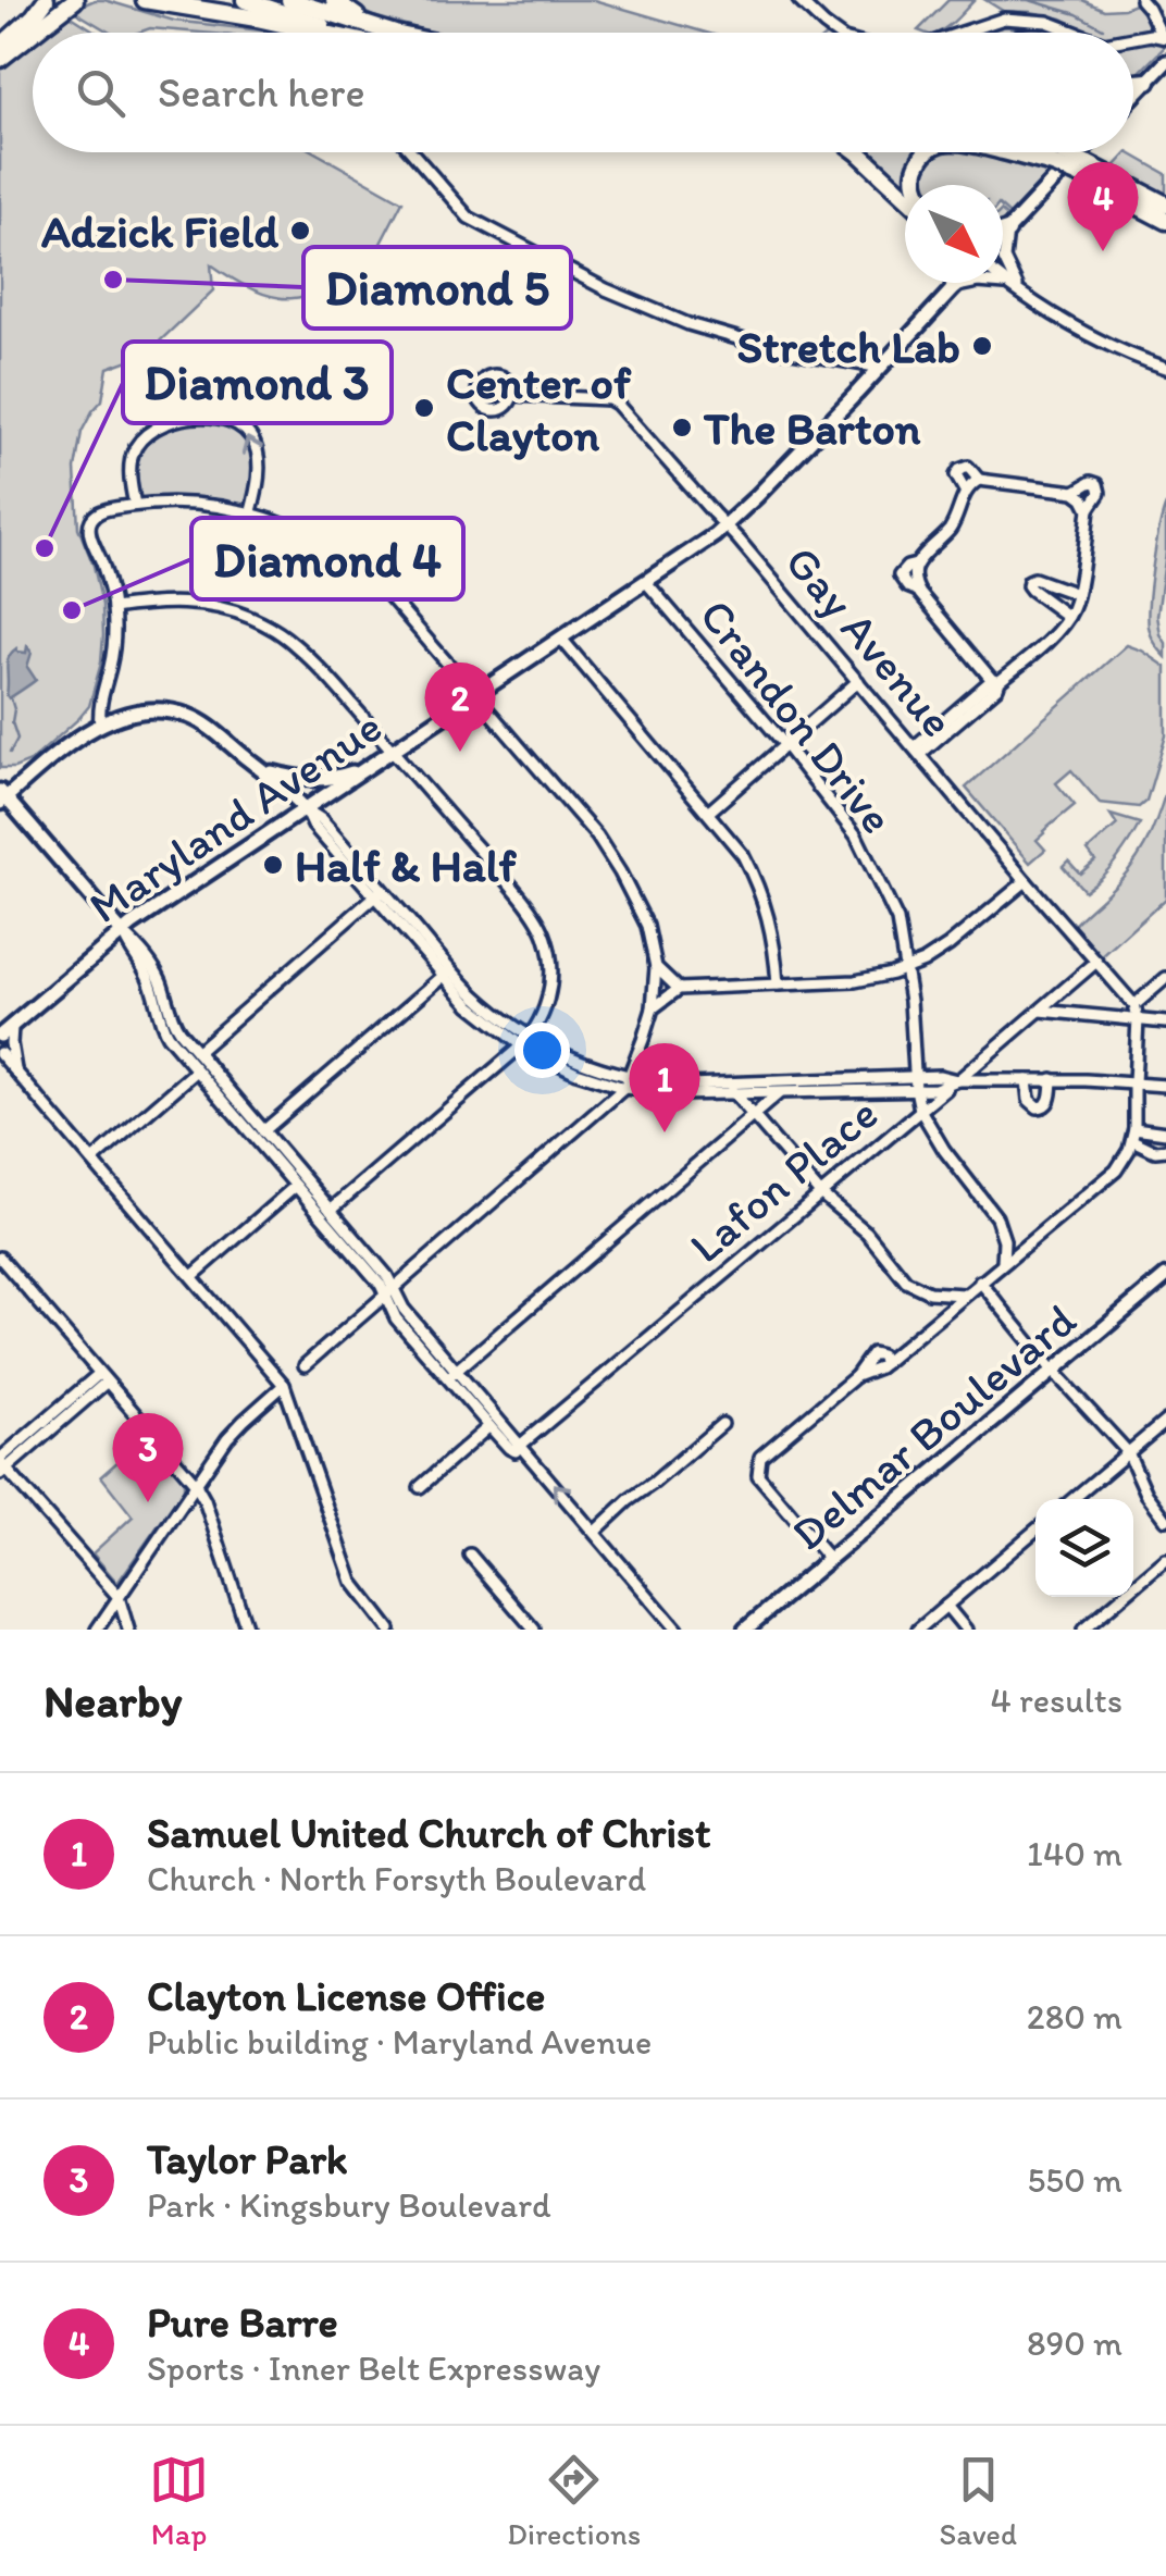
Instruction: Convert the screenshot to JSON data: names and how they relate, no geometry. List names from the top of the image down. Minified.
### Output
{"streets":{"main road":["Maryland Avenue","Delmar Boulevard"],"street":["Gay Avenue","Crandon Drive","Lafon Place"]},"crossings":[["Gay Avenue","Maryland Avenue"],["Gay Avenue","Lafon Place"],["Crandon Drive","Maryland Avenue"],["Crandon Drive","Lafon Place"]],"places":["Adzick Field","Diamond 5","Stretch Lab","Center of Clayton","The Barton","Diamond 3","Diamond 4","Half & Half"],"north":"bottom right","page":{"search":"Search here","pins":["4","2","1","3"],"heading":["Nearby","4 results"],"list":[{"mark":"1","name":"Samuel United Church of Christ","note":"Church · North Forsyth Boulevard","value":"140 m"},{"mark":"2","name":"Clayton License Office","note":"Public building · Maryland Avenue","value":"280 m"},{"mark":"3","name":"Taylor Park","note":"Park · Kingsbury Boulevard","value":"550 m"},{"mark":"4","name":"Pure Barre","note":"Sports · Inner Belt Expressway","value":"890 m"}],"nav":["Map","Directions","Saved"]}}
